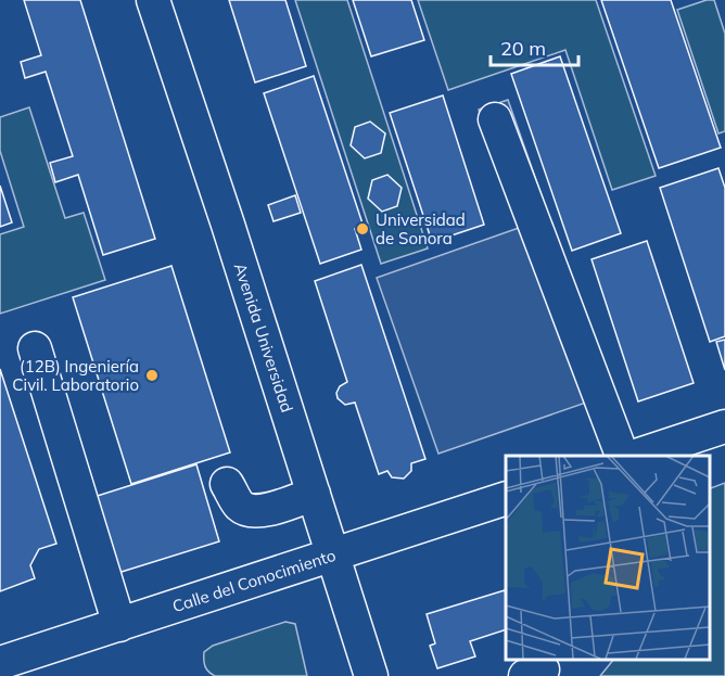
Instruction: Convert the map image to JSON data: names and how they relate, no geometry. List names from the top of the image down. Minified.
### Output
{"streets":{"lane":["Avenida Universidad","Calle del Conocimiento"]},"crossings":[["Avenida Universidad","Calle del Conocimiento"]],"places":["Universidad de Sonora","(12B) Ingeniería Civil. Laboratorio"],"scale_bar":"20 m"}
